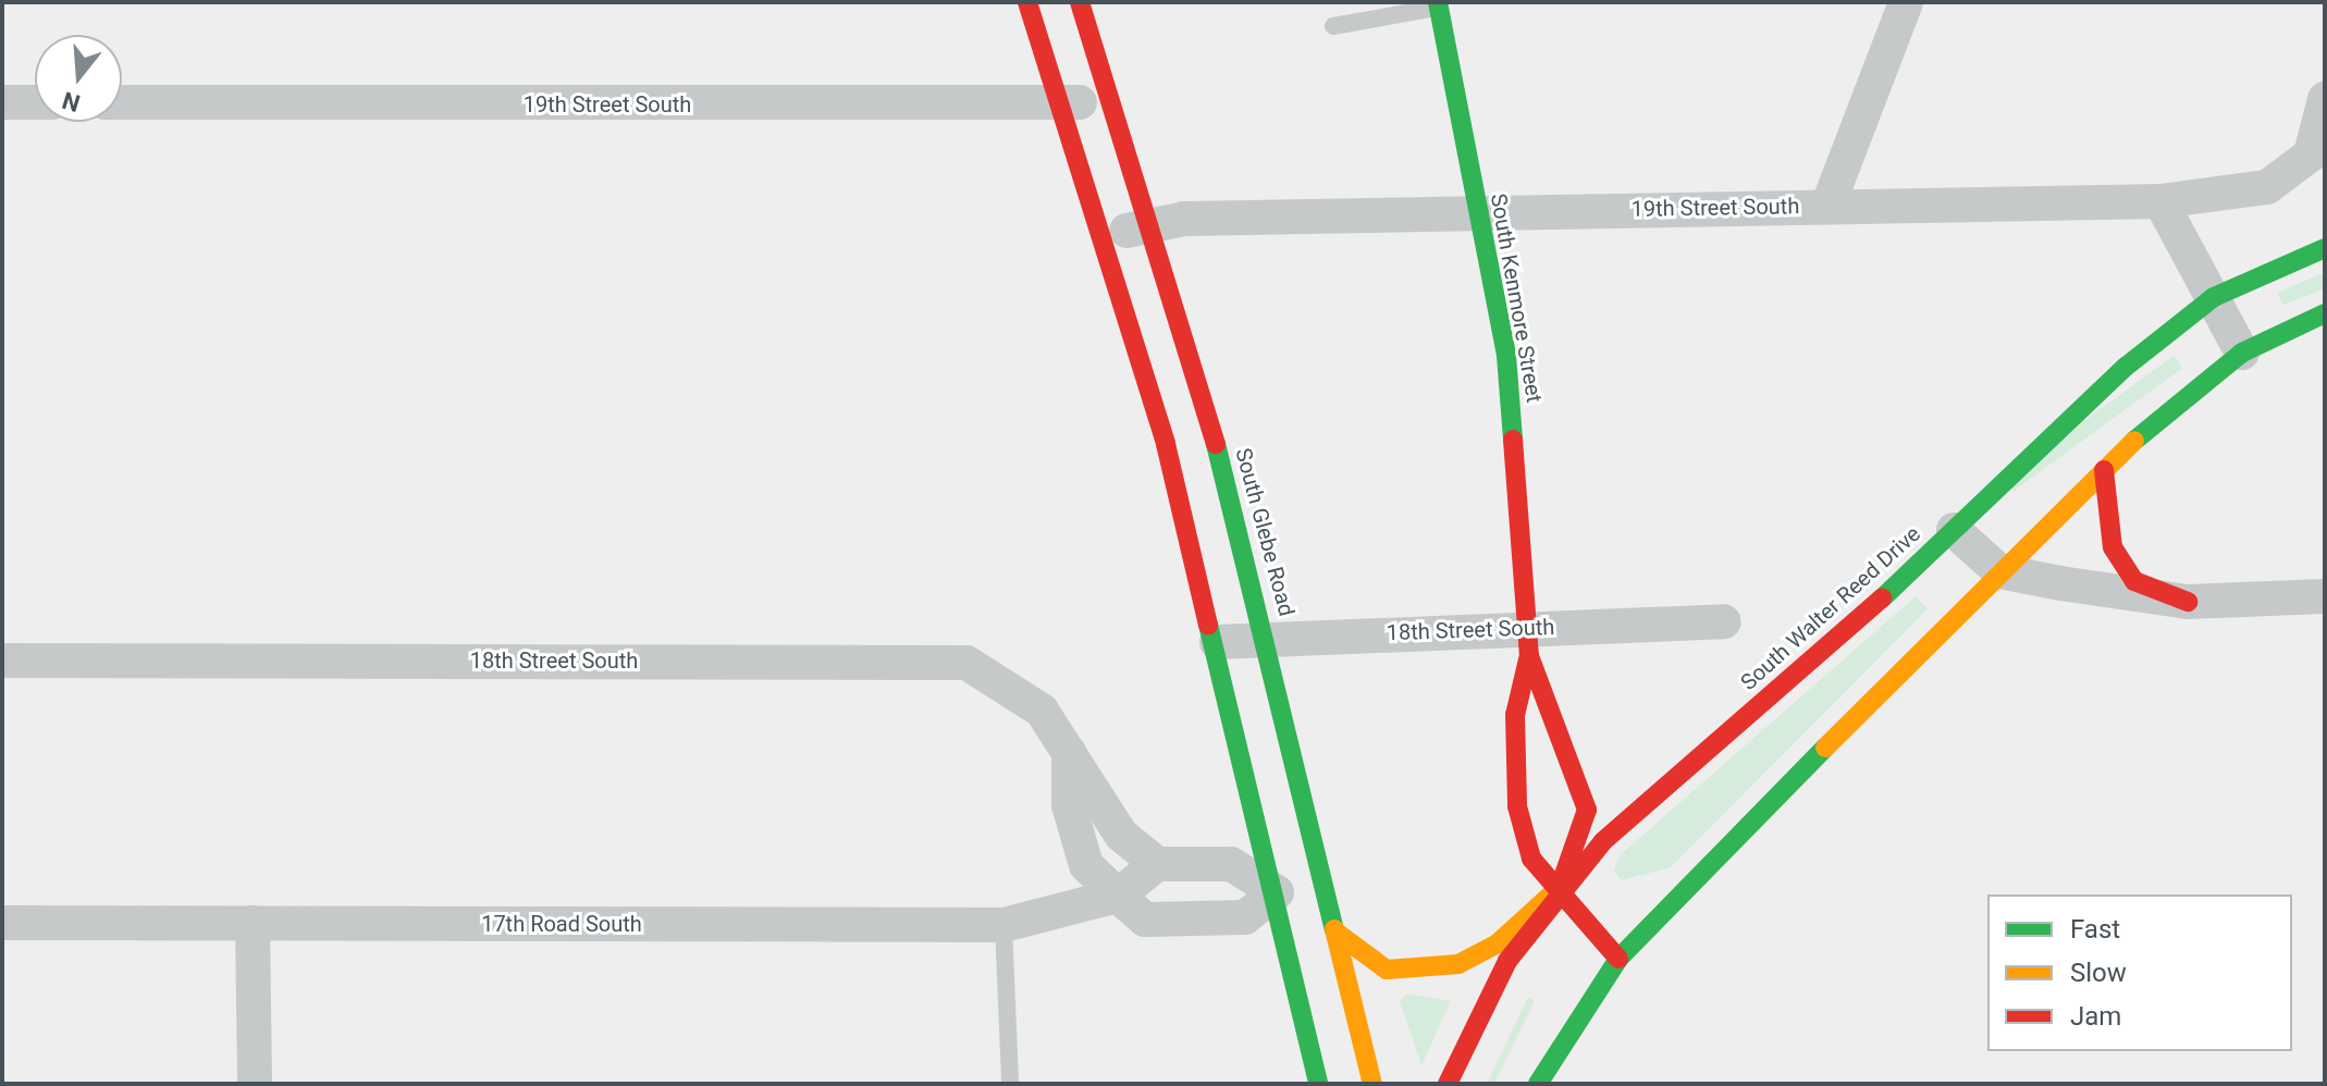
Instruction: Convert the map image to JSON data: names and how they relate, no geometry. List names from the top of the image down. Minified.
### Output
{"streets":{"main road":["South Kenmore Street","South Glebe Road","South Walter Reed Drive"],"street":["19th Street South","18th Street South","17th Road South"]},"crossings":[["19th Street South","South Kenmore Street"],["19th Street South","South Glebe Road"],["South Kenmore Street","South Walter Reed Drive"],["South Kenmore Street","18th Street South"],["South Glebe Road","18th Street South"],["18th Street South","17th Road South"]],"legend":["Fast","Slow","Jam"],"north":"bottom"}
